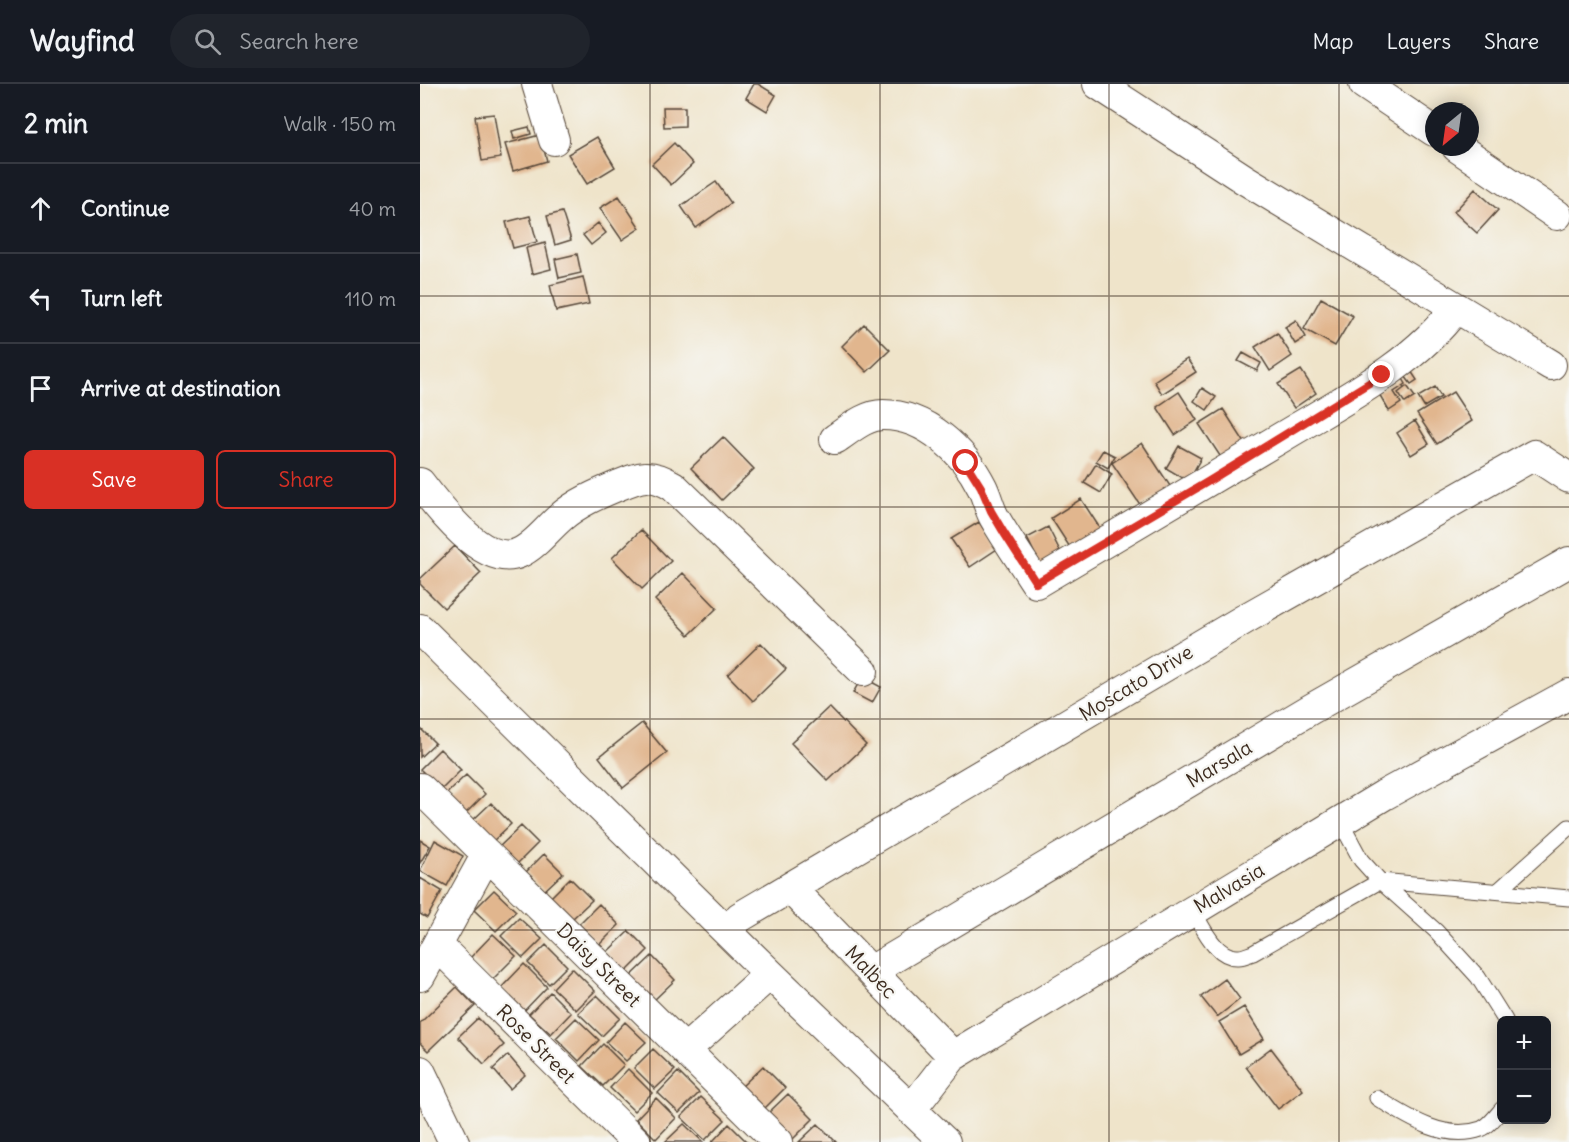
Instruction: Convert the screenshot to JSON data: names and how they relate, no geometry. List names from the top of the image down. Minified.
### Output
{"streets":{"street":["Moscato Drive","Marsala","Malvasia","Daisy Street","Malbec","Rose Street"]},"crossings":[["Moscato Drive","Malbec"],["Marsala","Malbec"],["Malvasia","Malbec"]],"north":"bottom left","page":{"header":"Wayfind","search":"Search here","nav":["Map","Layers","Share"],"heading":["2 min","Walk · 150 m"],"list":[["Continue","40 m"],["Turn left","110 m"],"Arrive at destination"],"buttons":["Save","Share"],"map_buttons":["+","−"]}}
